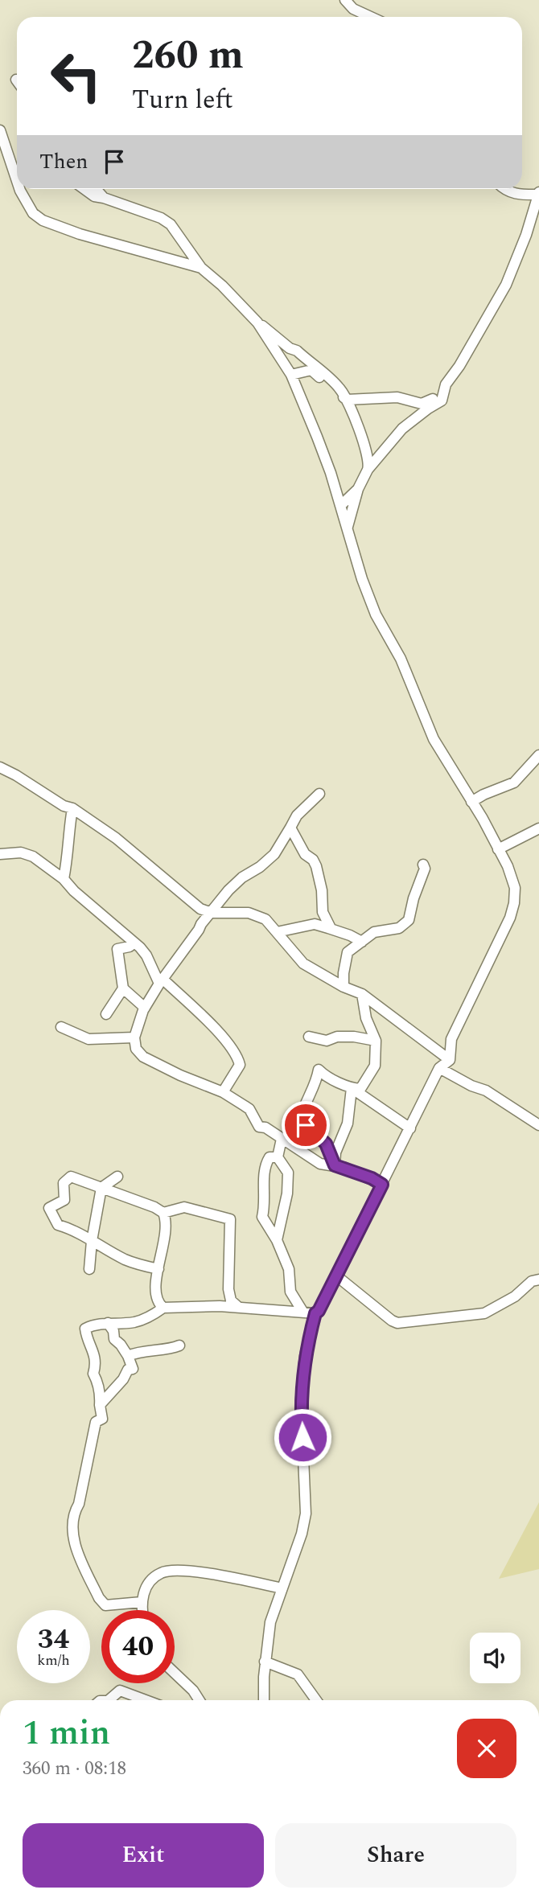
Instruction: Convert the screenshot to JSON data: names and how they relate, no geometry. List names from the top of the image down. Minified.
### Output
{"page":{"turn":["260 m","Turn left"],"then":"Then","speed":"34 km/h","limit":"40","heading":["1 min","360 m · 08:18"],"buttons":["Exit","Share"]}}
